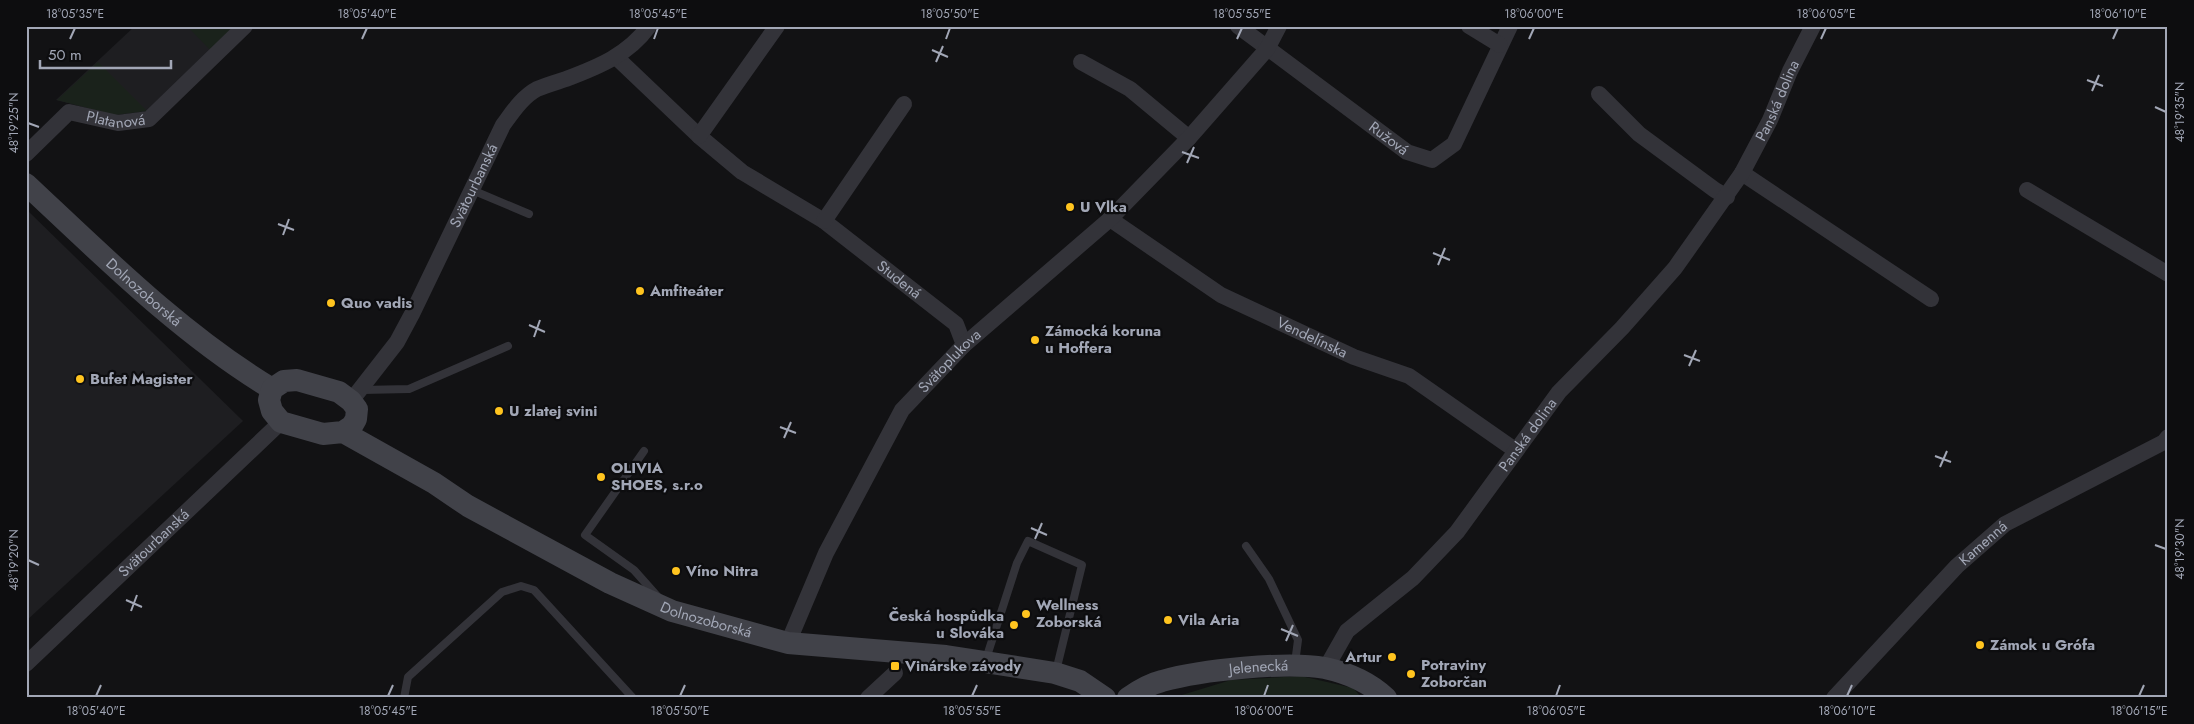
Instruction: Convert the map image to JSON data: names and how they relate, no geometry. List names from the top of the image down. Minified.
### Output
{"streets":{"street":["Panská dolina","Platanová","Ružová","Svätourbanská","Studená","Dolnozoborská","Vendelínska","Svätoplukova","Kamenná","Jelenecká"]},"crossings":[["Panská dolina","Vendelínska"],["Panská dolina","Jelenecká"],["Ružová","Svätoplukova"],["Svätourbanská","Studená"],["Studená","Svätoplukova"],["Dolnozoborská","Svätoplukova"],["Vendelínska","Svätoplukova"]],"places":{"other":["U Vlka","Amfiteáter","Quo vadis","Zámocká koruna u Hoffera","Bufet Magister","U zlatej svini","OLIVIA SHOES, s.r.o","Víno Nitra","Wellness Zoborská","Vila Aria","Česká hospůdka u Slováka","Zámok u Grófa","Artur","Potraviny Zoborčan"],"transit":["Vinárske závody"]},"scale_bar":"50 m","coordinates":["18°05'35\"E","18°05'40\"E","18°05'45\"E","18°05'50\"E","18°05'55\"E","18°06'00\"E","18°06'05\"E","18°06'10\"E","48°19'35\"N","48°19'25\"N","48°19'30\"N","48°19'20\"N","18°06'15\"E"]}
